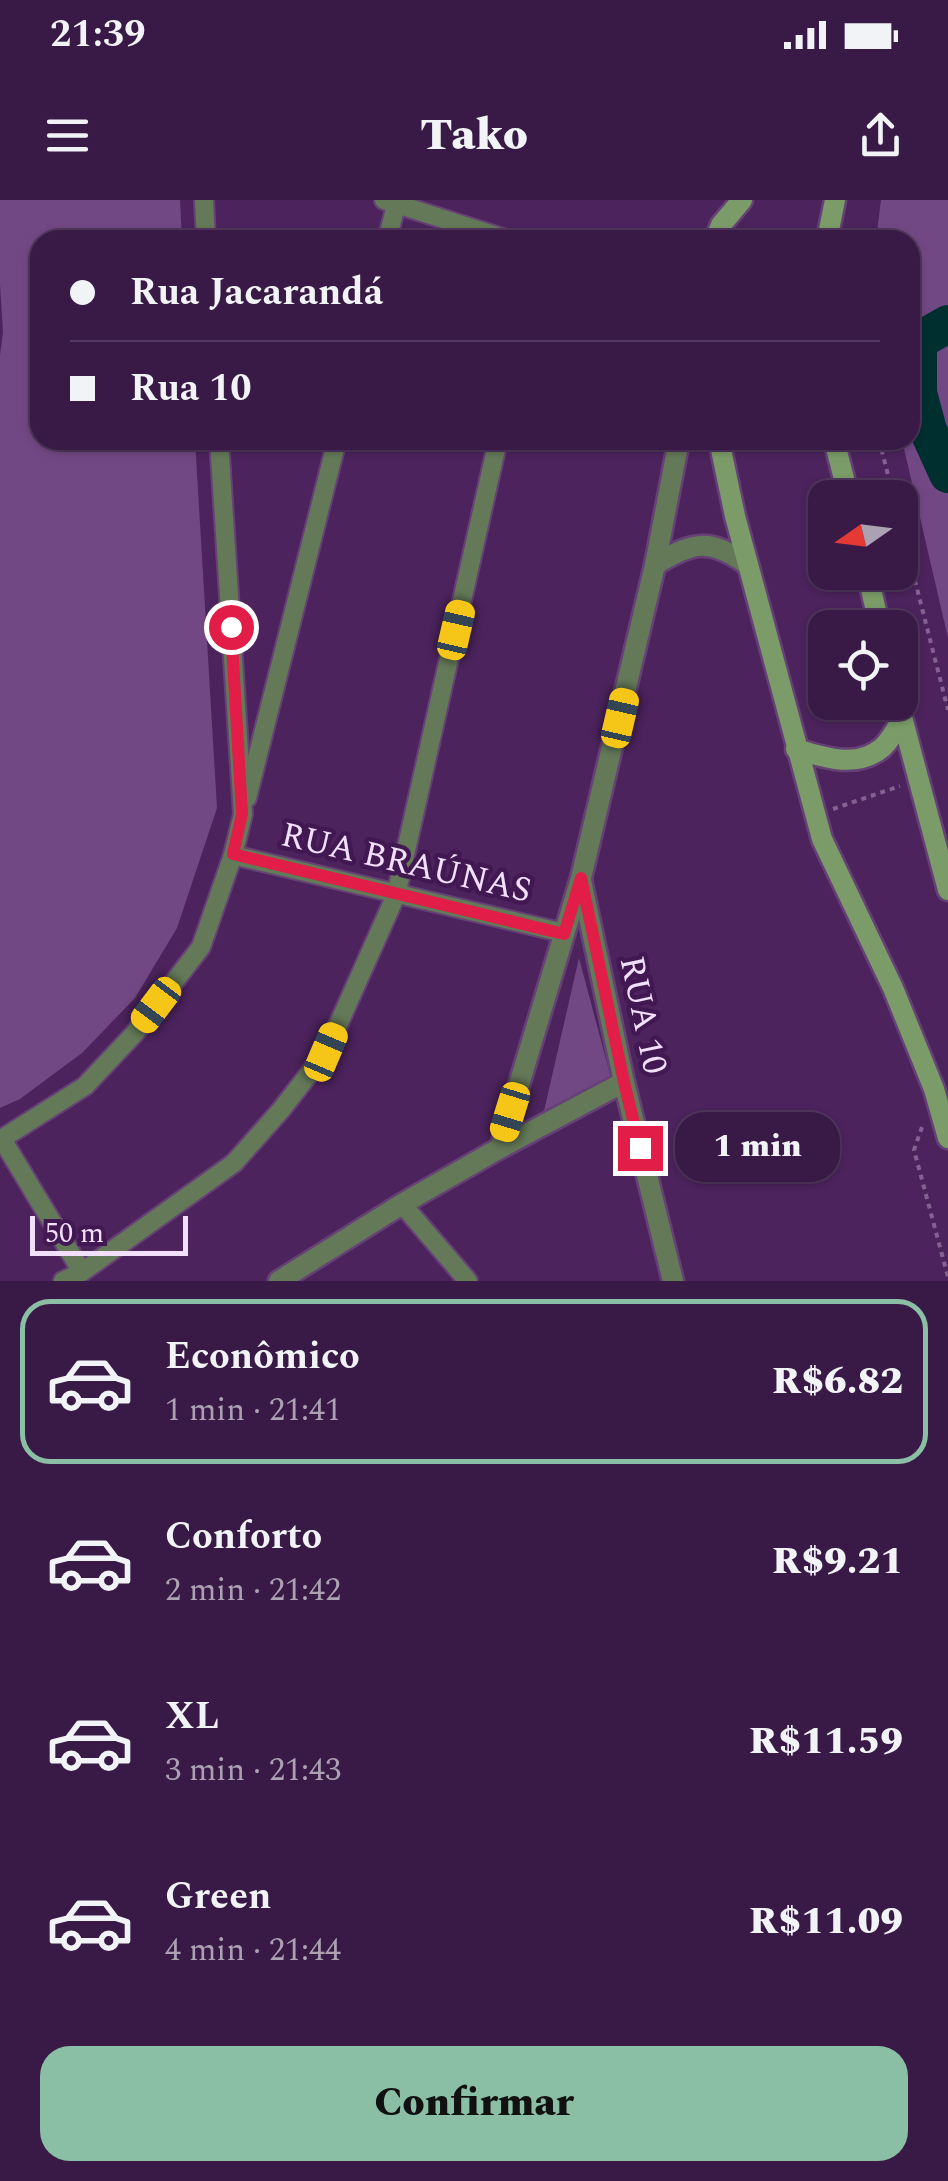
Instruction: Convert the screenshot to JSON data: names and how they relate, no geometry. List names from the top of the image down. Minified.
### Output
{"streets":{"street":["RUA BRAÚNAS","RUA 10"]},"scale_bar":"50 m","north":"left","page":{"status":"21:39","header":"Tako","banner":["Rua Jacarandá","Rua 10"],"bubble":"1 min","scale":"50 m","list":[{"name":"Econômico","note":"1 min · 21:41","value":"R$6.82"},{"name":"Conforto","note":"2 min · 21:42","value":"R$9.21"},{"name":"XL","note":"3 min · 21:43","value":"R$11.59"},{"name":"Green","note":"4 min · 21:44","value":"R$11.09"}],"buttons":"Confirmar"}}
